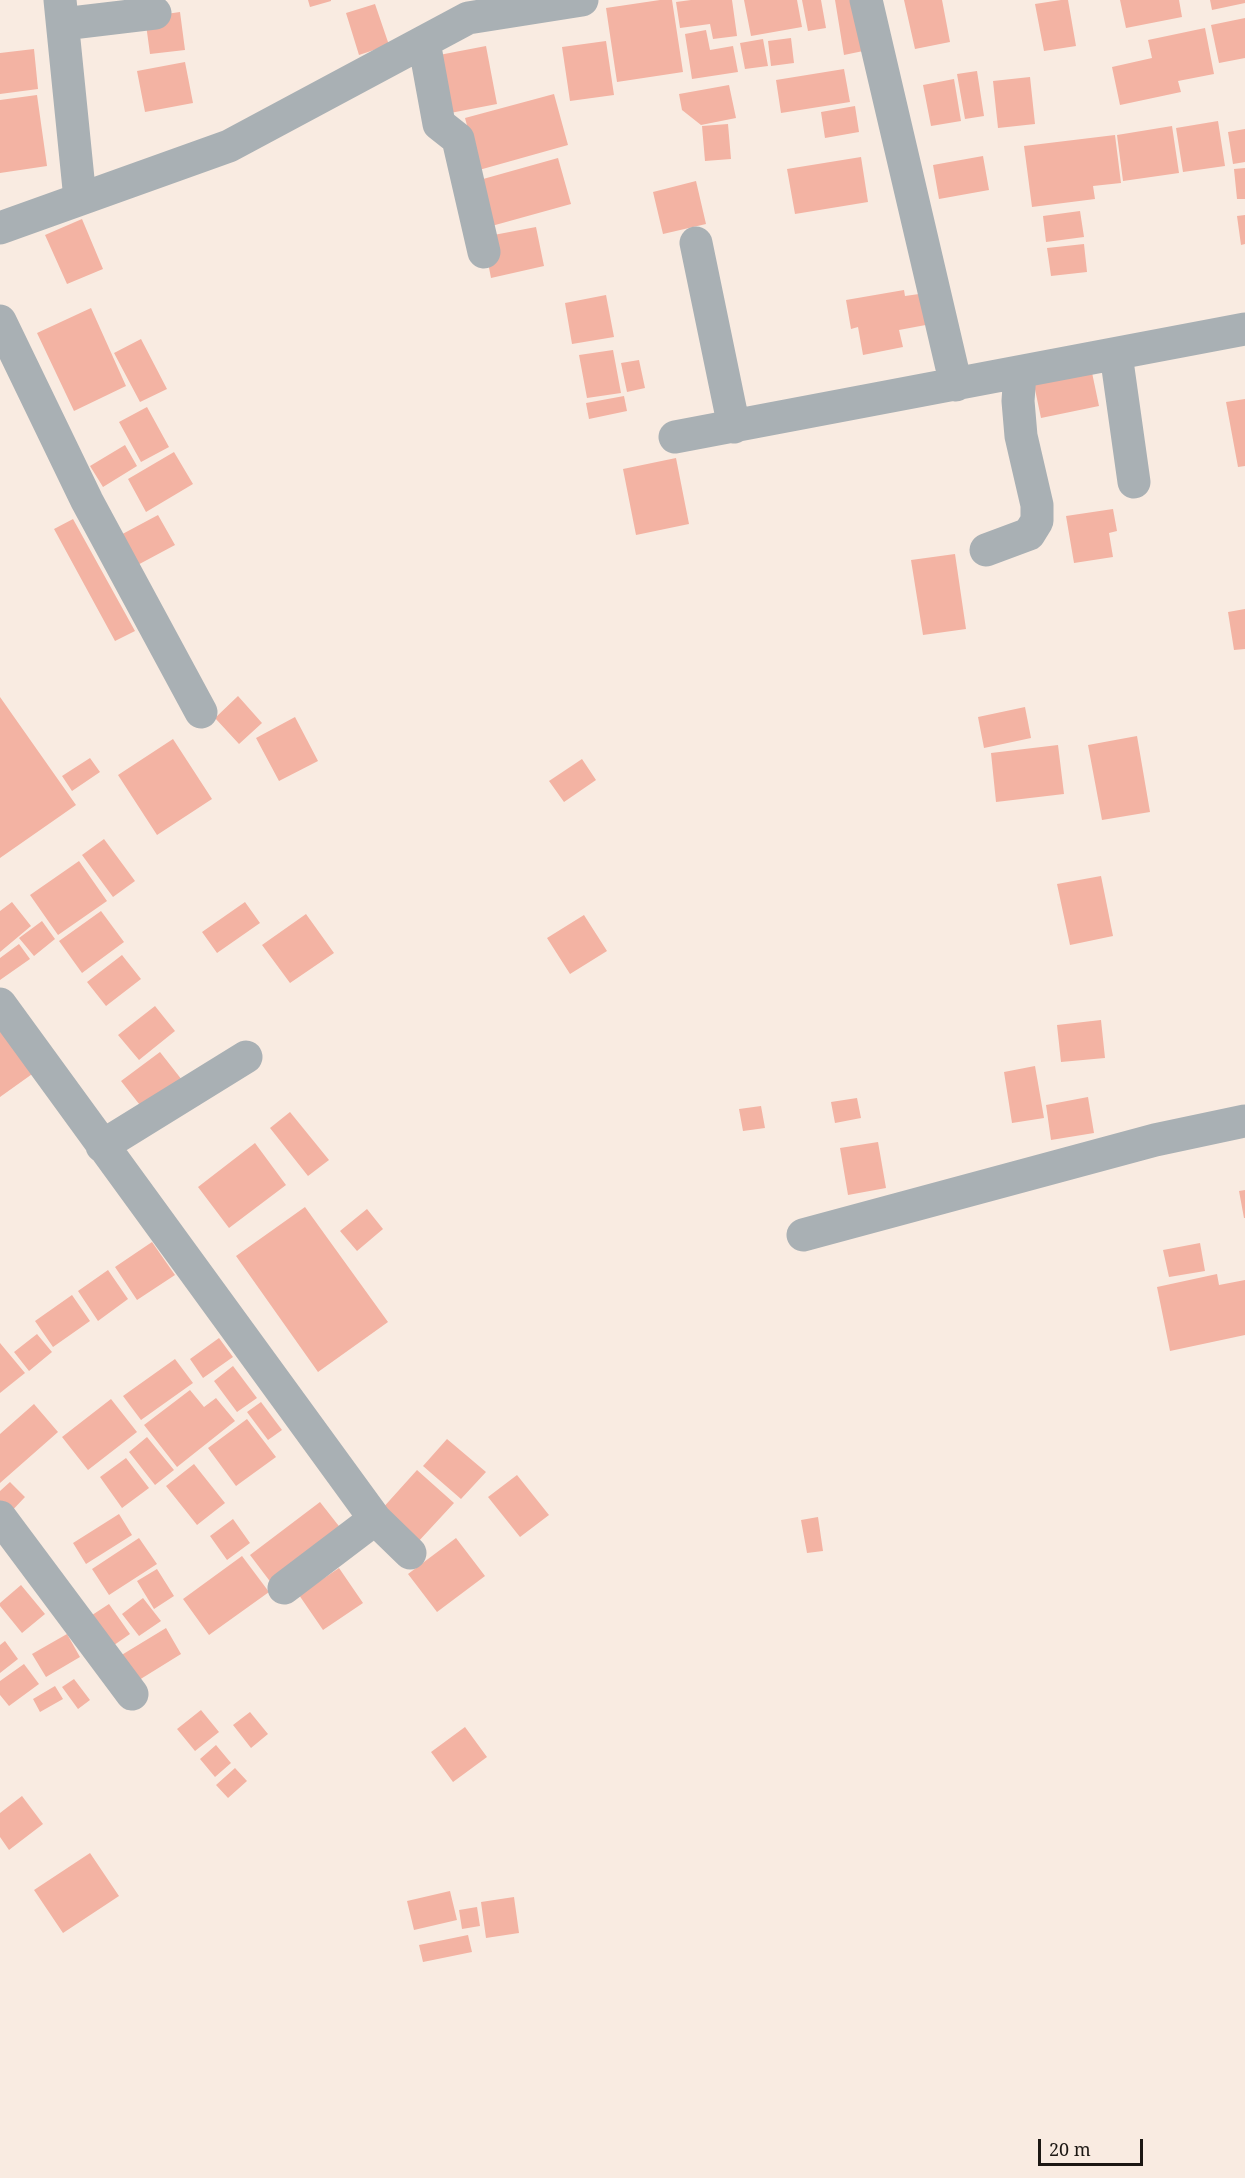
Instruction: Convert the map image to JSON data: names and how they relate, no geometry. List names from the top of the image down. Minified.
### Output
{"scale_bar":"20 m"}
